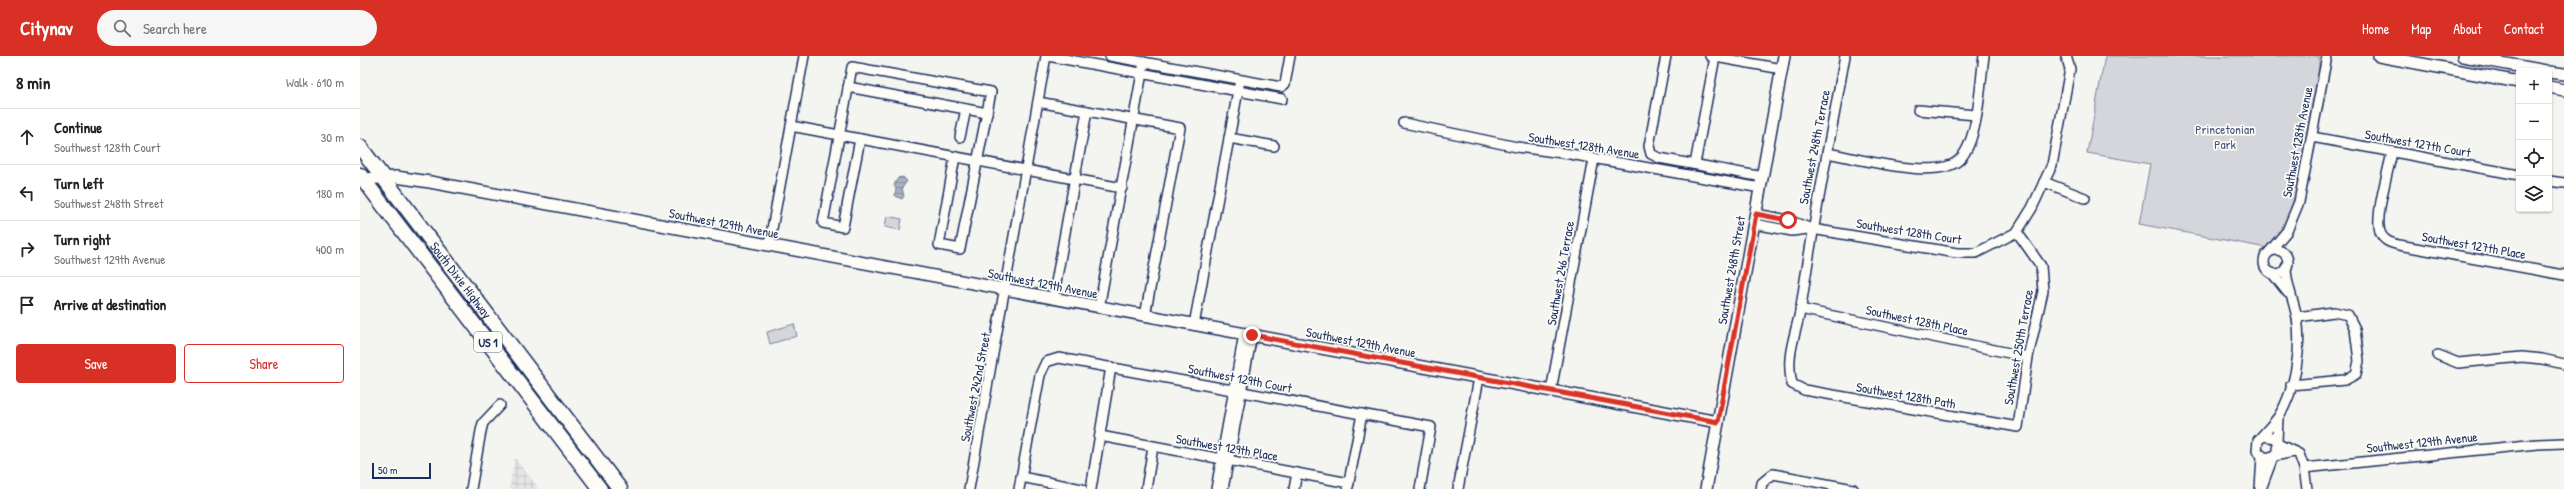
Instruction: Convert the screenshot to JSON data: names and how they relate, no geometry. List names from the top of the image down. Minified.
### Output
{"streets":{"highway":["South Dixie Highway","US 1"],"street":["Southwest 128th Avenue","Southwest 127th Court","Southwest 248th Terrace","Southwest 129th Avenue","Southwest 128th Court","Southwest 127th Place","Southwest 248th Street","Southwest 246 Terrace","Southwest 128th Place","Southwest 250th Terrace","Southwest 129th Court","Southwest 242nd Street","Southwest 128th Path","Southwest 129th Place"]},"crossings":[["Southwest 128th Avenue","Southwest 127th Court"],["Southwest 128th Avenue","Southwest 248th Street"],["Southwest 128th Avenue","Southwest 246 Terrace"],["Southwest 127th Court","Southwest 127th Place"],["Southwest 248th Terrace","Southwest 128th Court"],["Southwest 248th Terrace","Southwest 128th Place"],["Southwest 248th Terrace","Southwest 128th Path"],["Southwest 129th Avenue","Southwest 248th Street"],["Southwest 129th Avenue","Southwest 246 Terrace"],["Southwest 129th Avenue","South Dixie Highway"],["Southwest 129th Avenue","Southwest 242nd Street"],["Southwest 128th Court","Southwest 248th Street"],["Southwest 128th Court","Southwest 250th Terrace"],["Southwest 128th Place","Southwest 250th Terrace"],["Southwest 250th Terrace","Southwest 128th Path"]],"parks":["Princetonian Park"],"scale_bar":"50 m","page":{"header":"Citynav","search":"Search here","nav":["Home","Map","About","Contact"],"heading":["8 min","Walk · 610 m"],"map_buttons":["+","−"],"list":[["Continue","Southwest 128th Court","30 m"],["Turn left","Southwest 248th Street","180 m"],["Turn right","Southwest 129th Avenue","400 m"],"Arrive at destination"],"buttons":["Save","Share"],"scale":"50 m"}}
